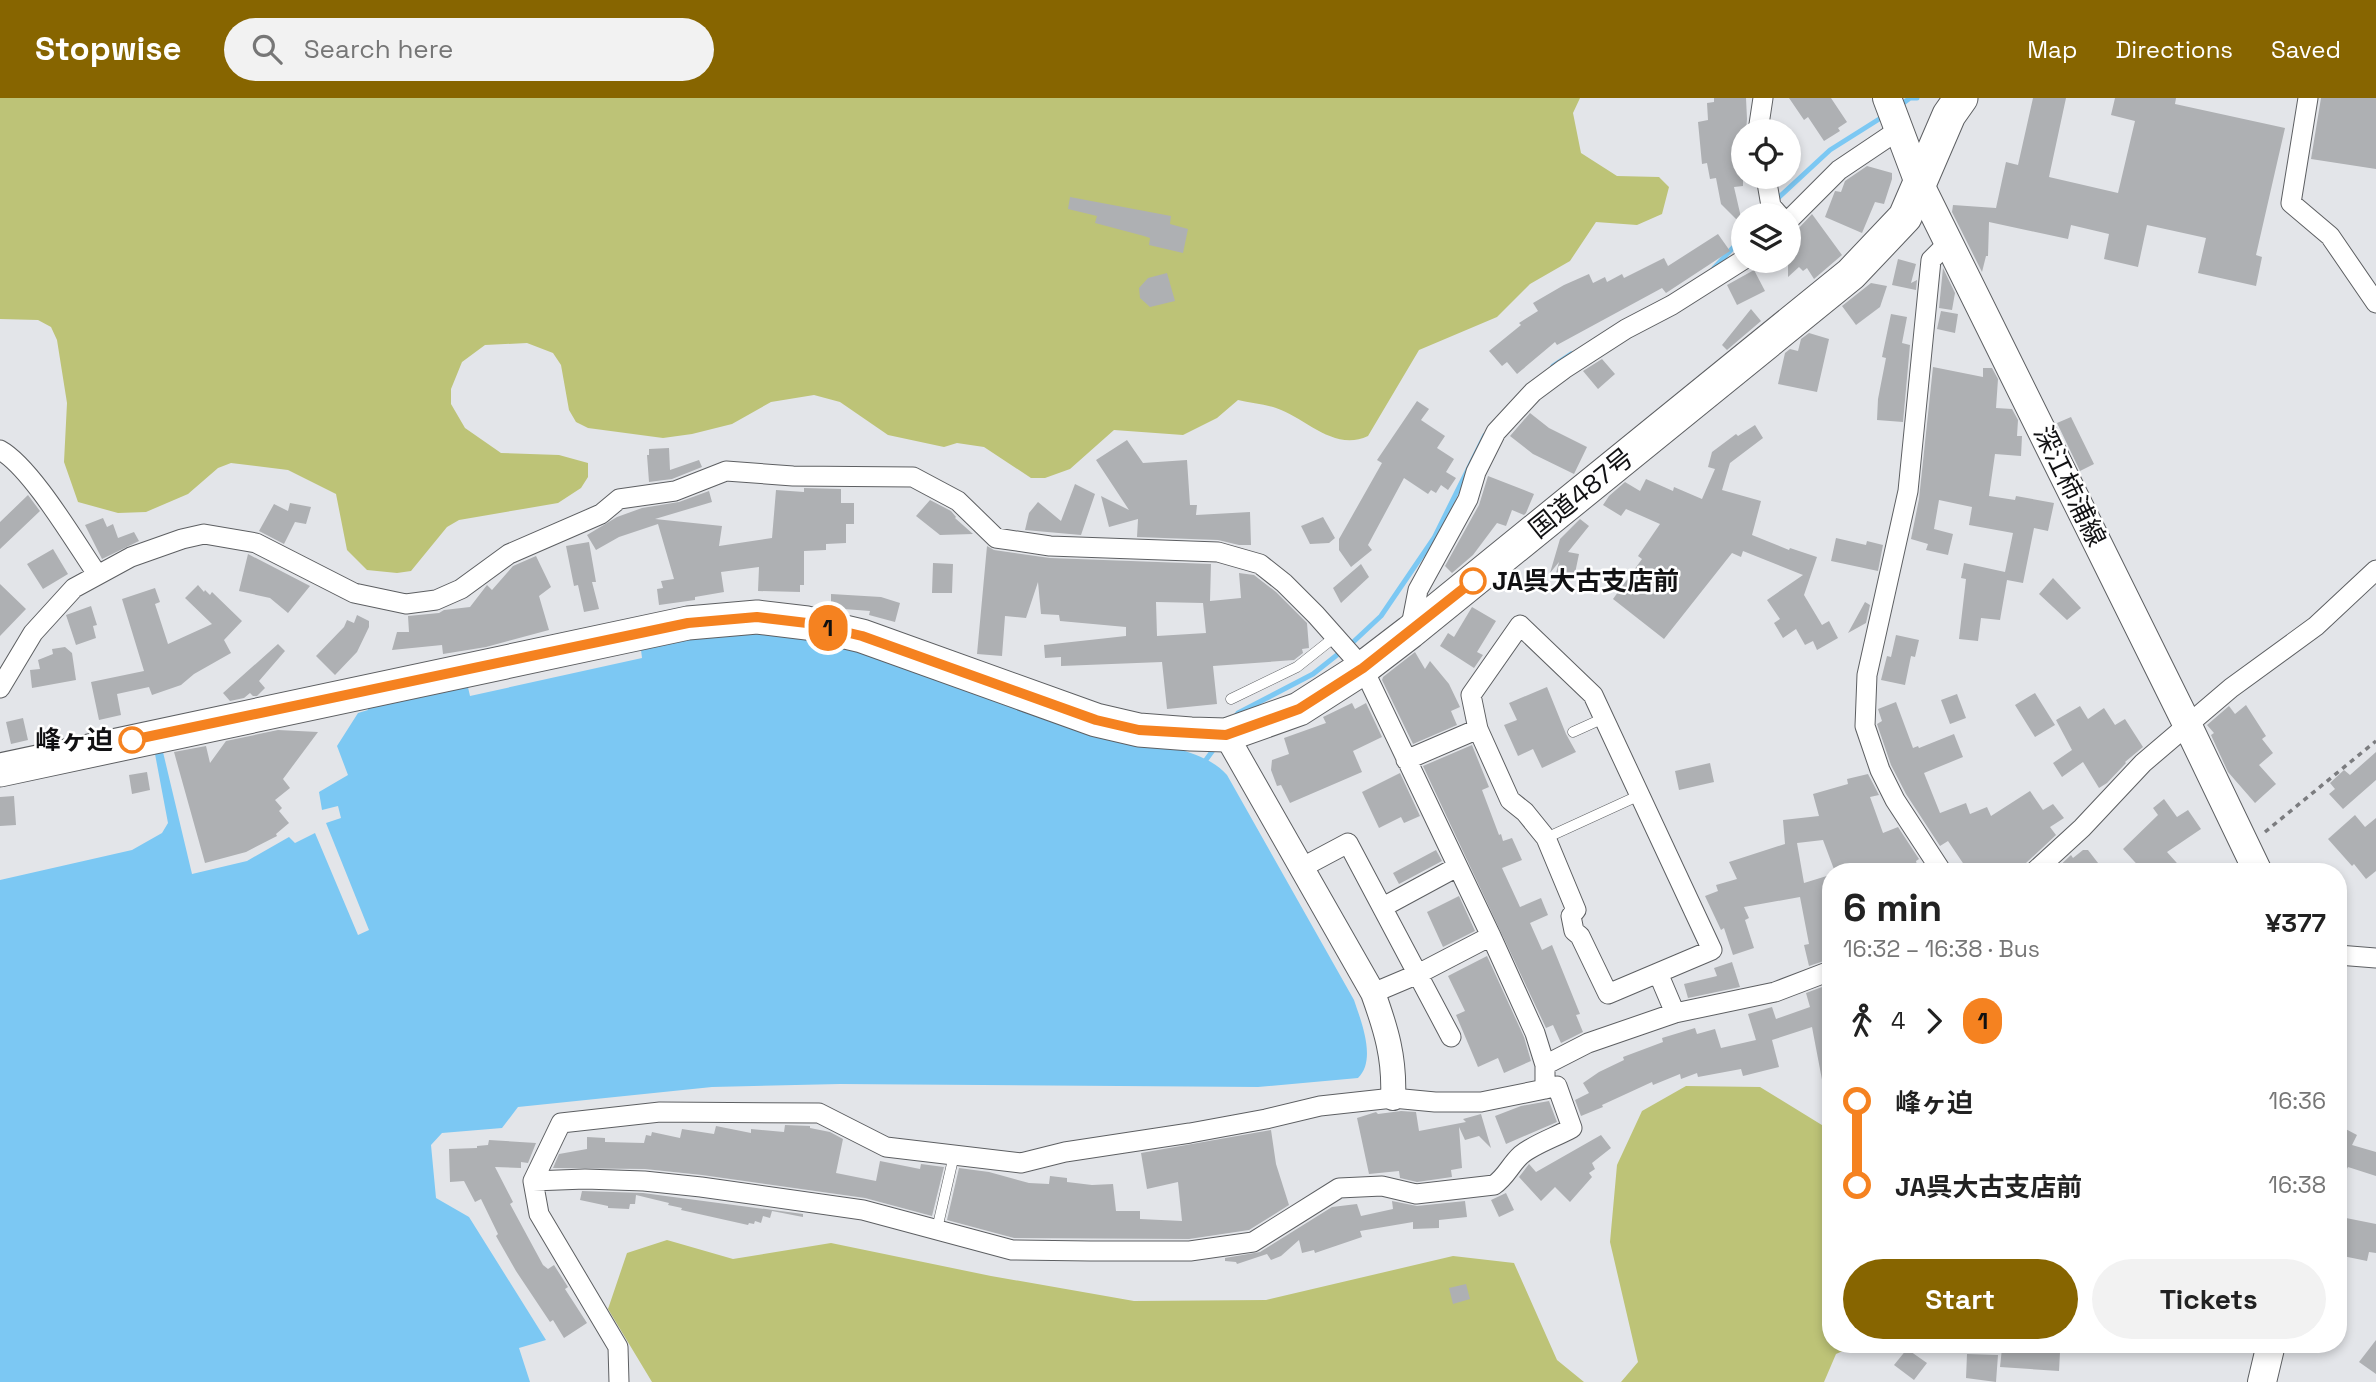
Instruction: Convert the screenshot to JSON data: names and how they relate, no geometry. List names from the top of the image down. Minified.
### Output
{"streets":{"highway":["国道487号"],"main road":["深江柿浦線"]},"crossings":[["深江柿浦線","国道487号"]],"places":["JA呉大古支店前","峰ヶ迫"],"lines":["bus line 1"],"page":{"header":"Stopwise","search":"Search here","nav":["Map","Directions","Saved"],"on_map":"1","heading":["6 min","16:32 – 16:38 · Bus","¥377"],"legs":["4","1"],"list":[{"name":"峰ヶ迫","value":"16:36"},{"name":"JA呉大古支店前","value":"16:38"}],"buttons":["Start","Tickets"]}}
